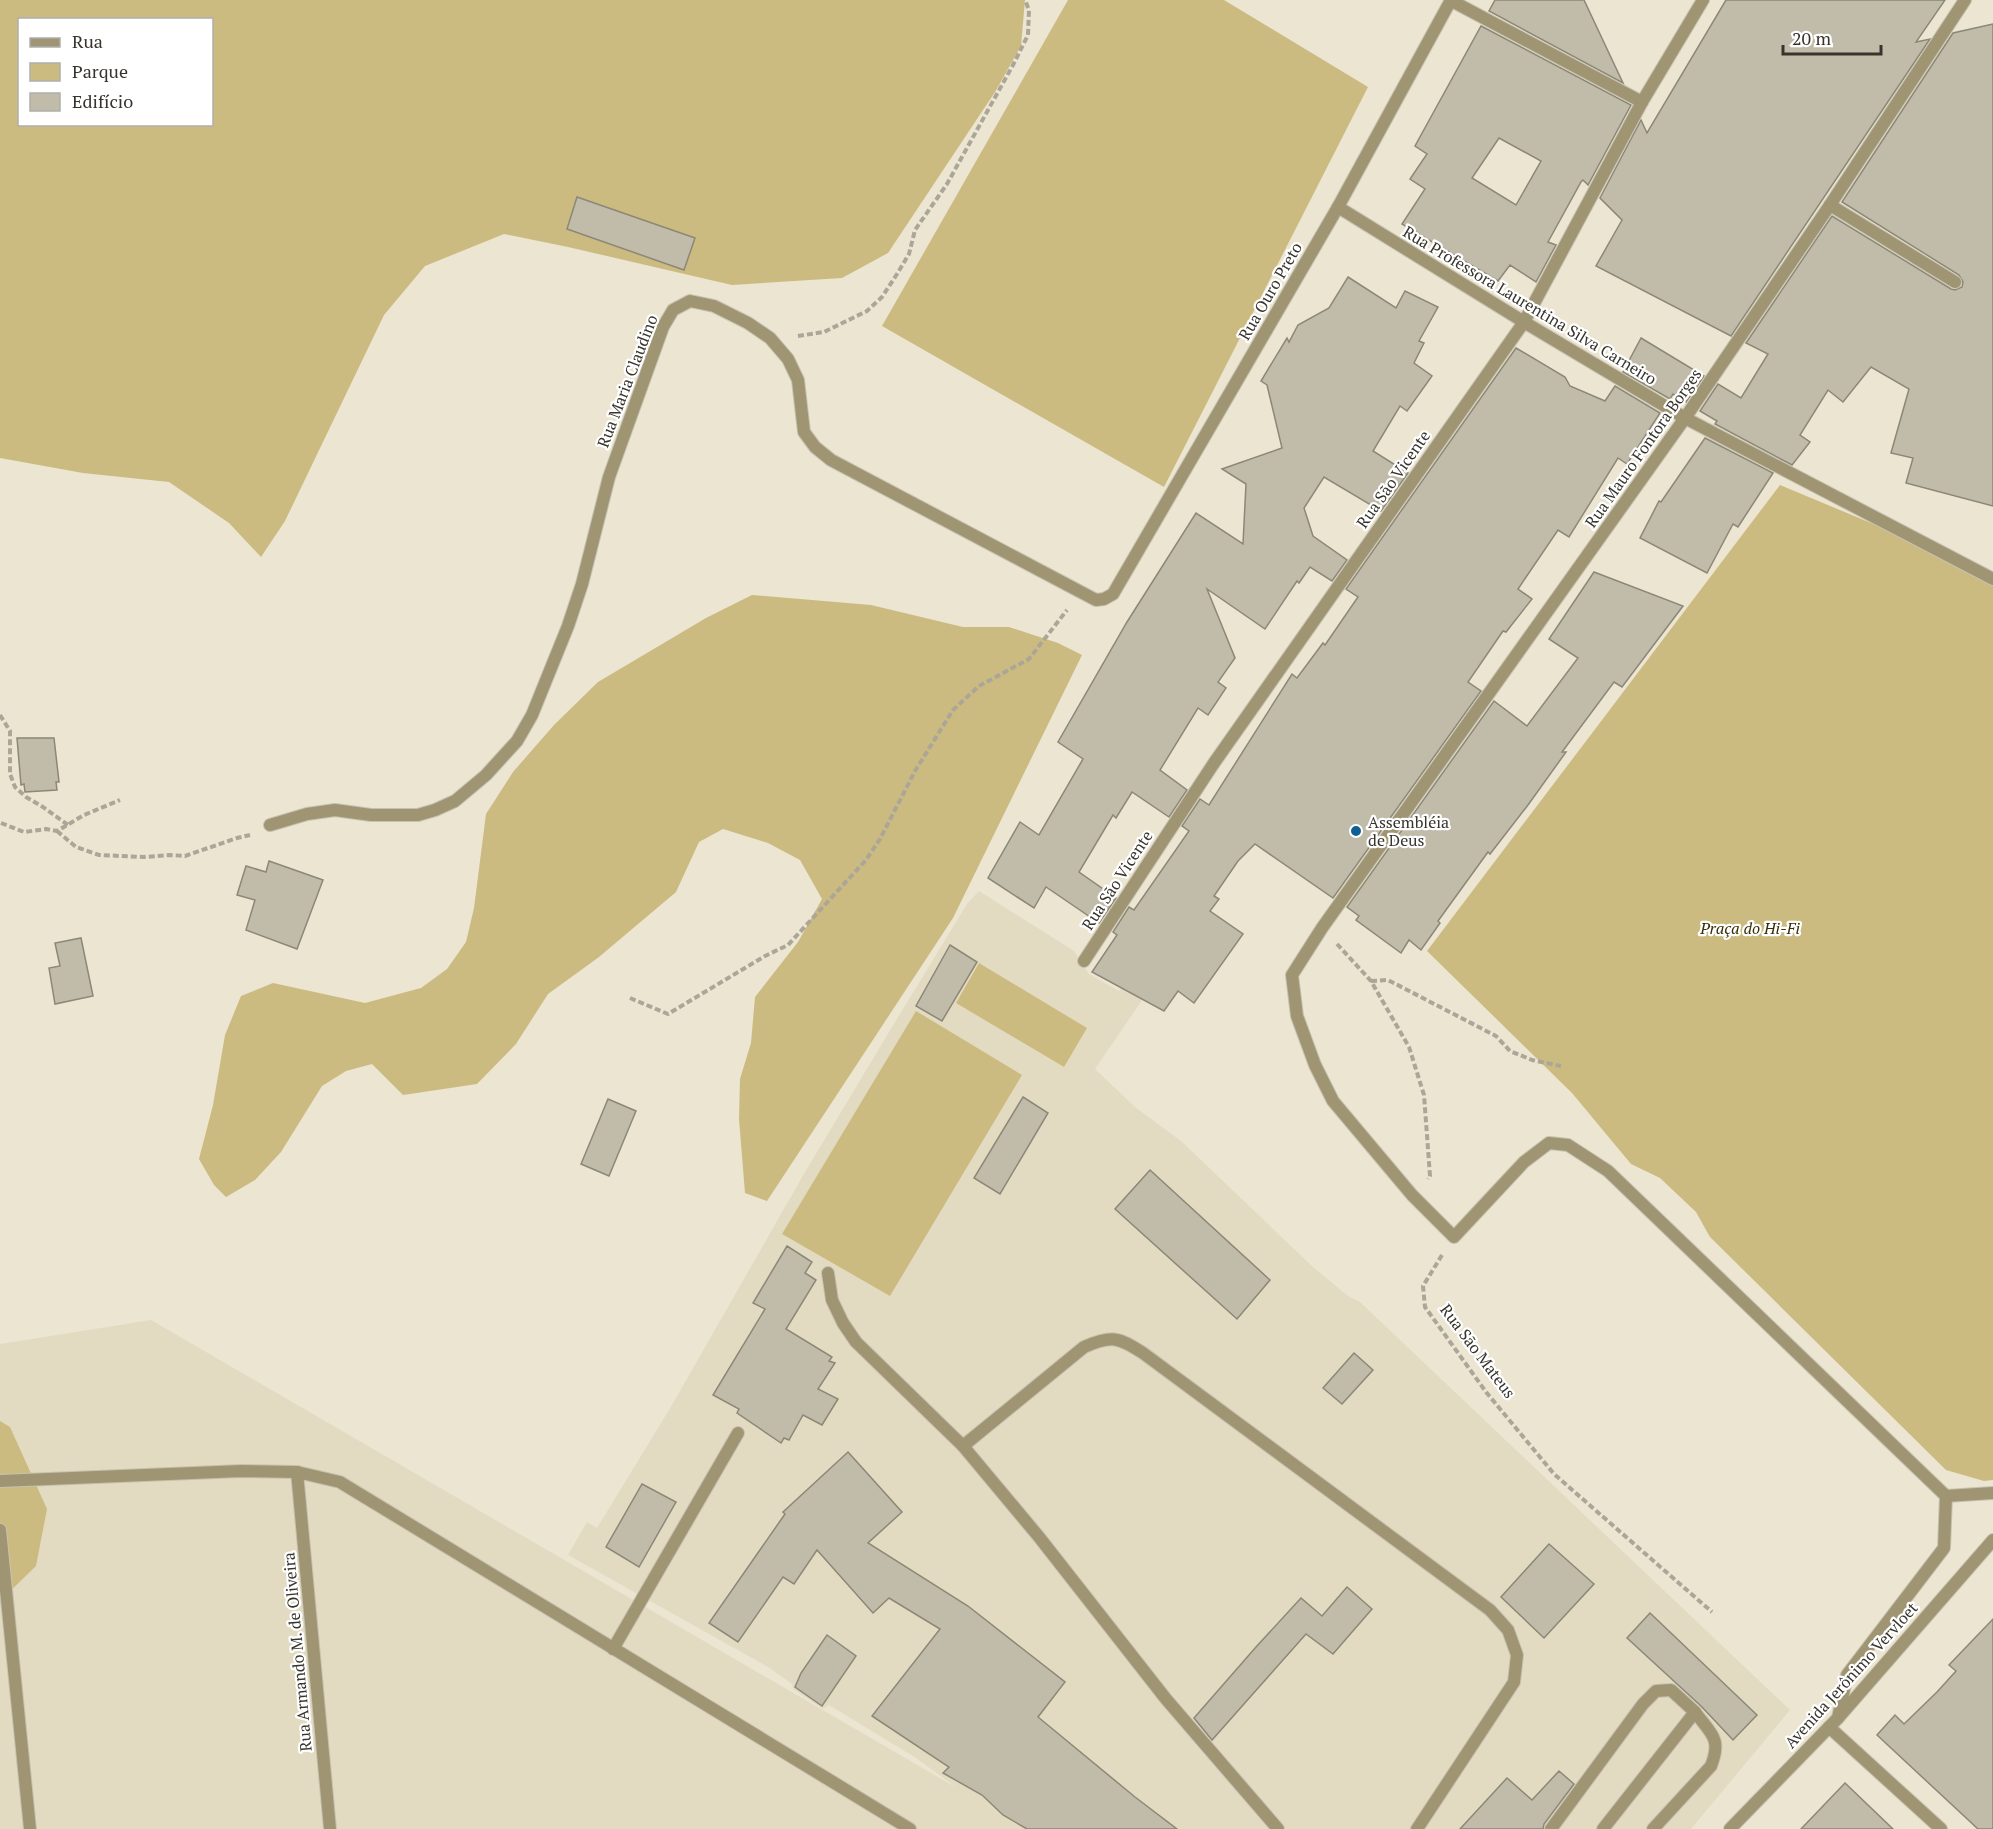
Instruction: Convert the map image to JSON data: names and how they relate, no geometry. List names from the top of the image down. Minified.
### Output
{"streets":{"street":["Rua Ouro Preto","Rua Professora Laurentina Silva Carneiro","Rua Maria Claudino","Rua Mauro Fontora Borges","Rua São Vicente","Rua Armando M. de Oliveira","Avenida Jerônimo Vervloet"],"path":["Rua São Mateus"]},"crossings":[["Rua Ouro Preto","Rua Professora Laurentina Silva Carneiro"],["Rua Ouro Preto","Rua Maria Claudino"],["Rua Professora Laurentina Silva Carneiro","Rua Mauro Fontora Borges"],["Rua Professora Laurentina Silva Carneiro","Rua São Vicente"]],"parks":["Praça do Hi-Fi"],"places":["Assembléia de Deus"],"legend":["Rua","Parque","Edifício"],"scale_bar":"20 m"}
